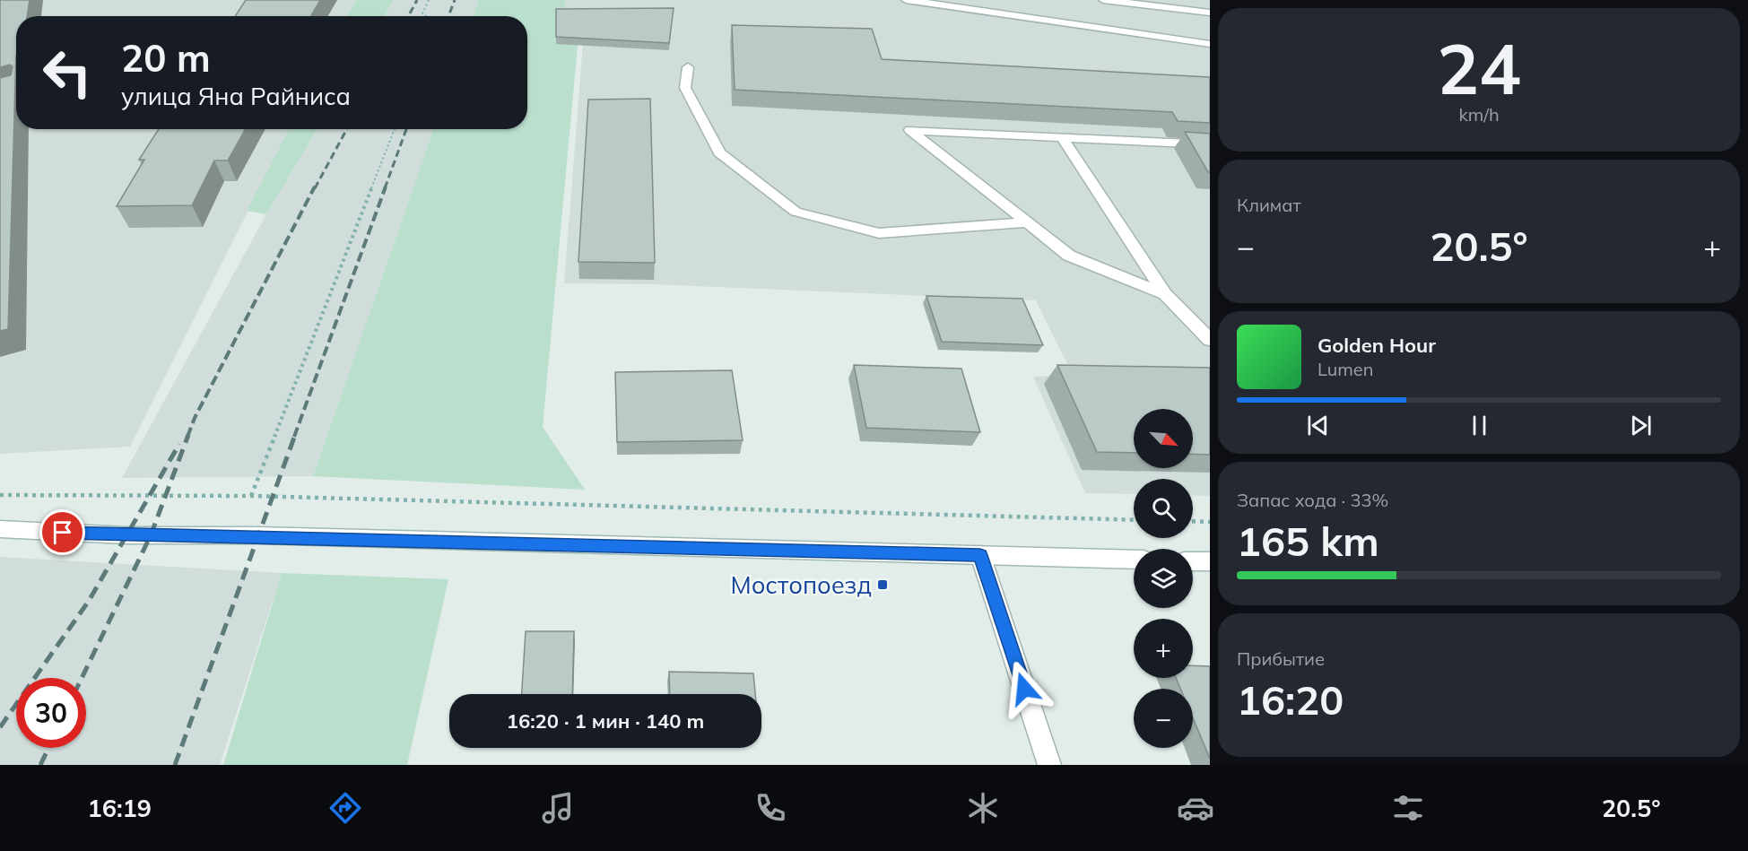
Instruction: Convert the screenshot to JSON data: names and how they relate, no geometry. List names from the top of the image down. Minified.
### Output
{"places":{"transit":["Мостопоезд"]},"north":"bottom right","page":{"tile":[["24","km/h"],"Климат",["Запас хода · 33%","165 km"],["Прибытие","16:20"]],"turn":["20 m","улица Яна Райниса"],"heat":["−","20.5°","+"],"song":["Golden Hour","Lumen"],"map_buttons":["+","−"],"limit":"30","trip":"16:20 · 1 мин · 140 m","tabs":["16:19","20.5°"]}}
